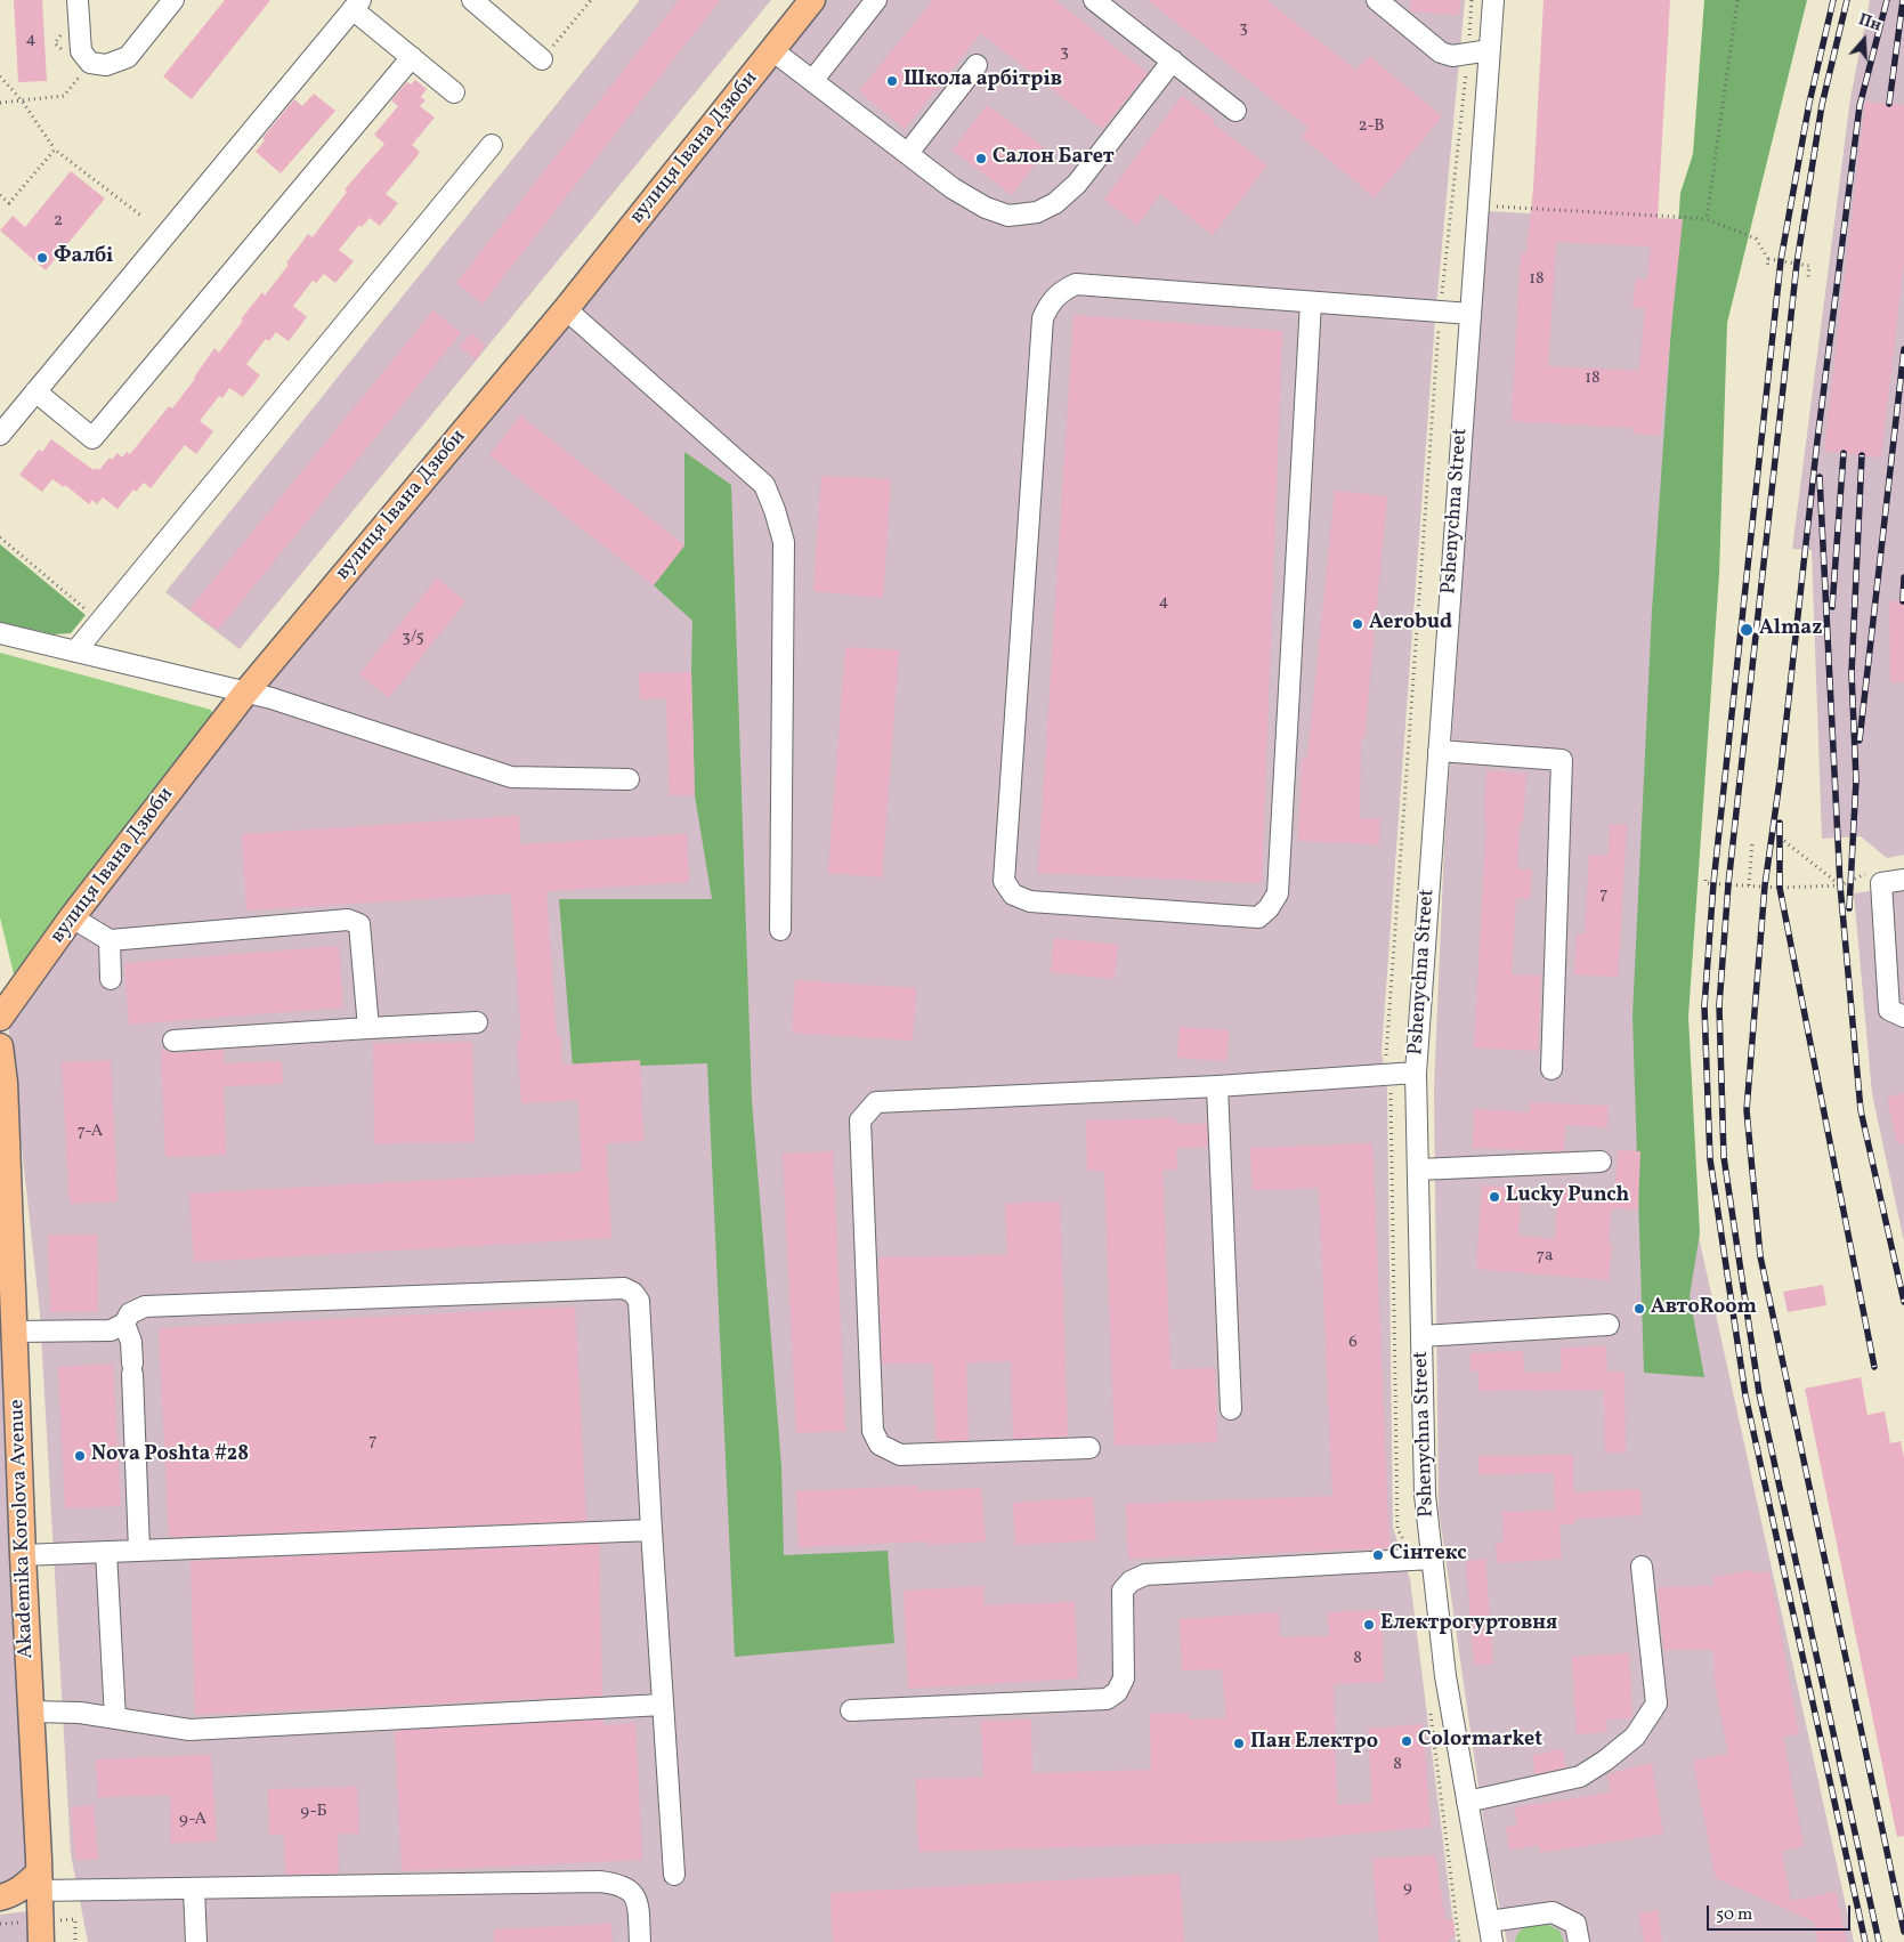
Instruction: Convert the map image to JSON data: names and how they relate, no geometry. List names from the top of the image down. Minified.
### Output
{"streets":{"main road":["вулиця Івана Дзюби","Akademika Korolova Avenue"],"street":["Pshenychna Street"]},"places":["Школа арбітрів","Салон Багет","Фалбі","Aerobud","Almaz","Lucky Punch","АвтоRoom","Nova Poshta #28","Сінтекс","Електрогуртовня","Colormarket","Пан Електро"],"house_numbers":["3","4","3","2-В","2","18","18","4","3/5","7","7-А","7а","6","7","8","8","9-Б","9-А","9"],"scale_bar":"50 m","north":"top"}
